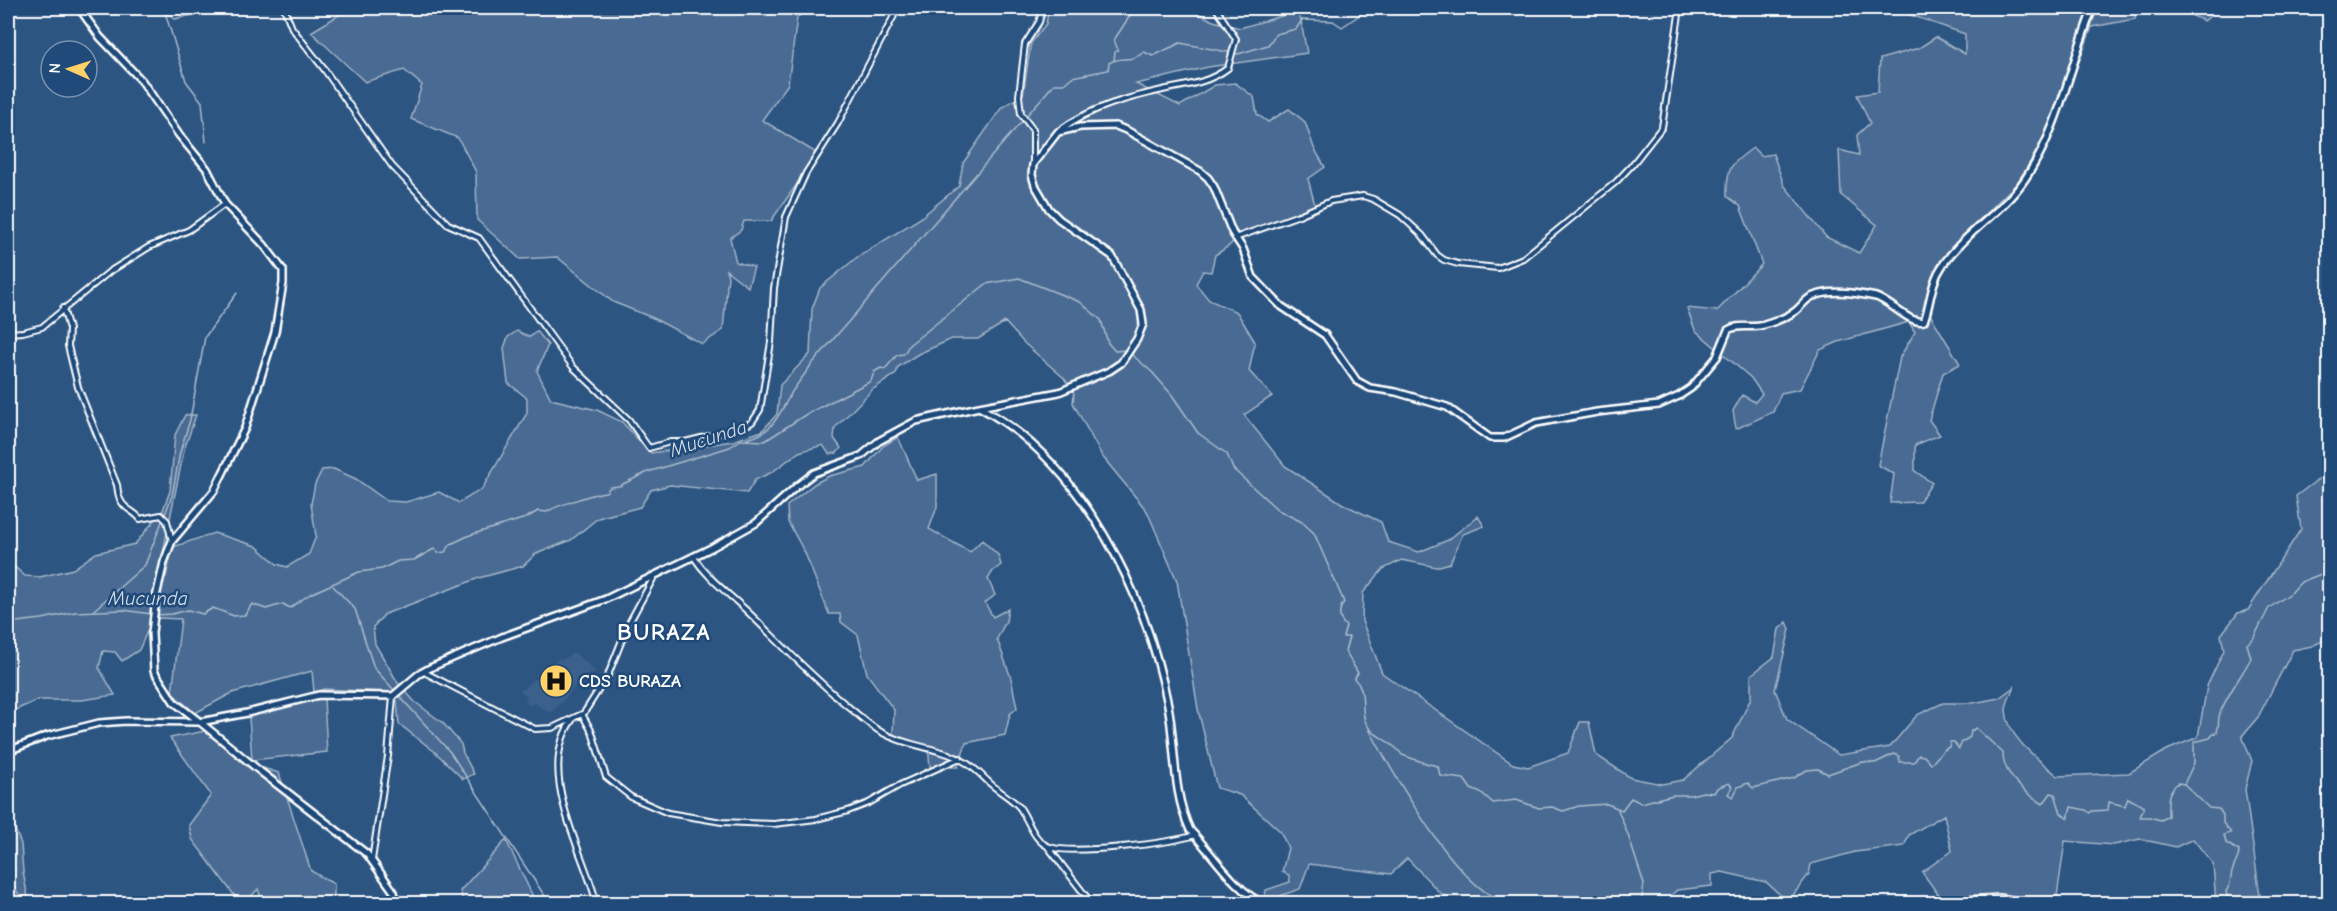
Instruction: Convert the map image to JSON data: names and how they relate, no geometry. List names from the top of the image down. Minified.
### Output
{"districts":["BURAZA"],"water":["Mucunda"],"places":{"hospital":["CDS BURAZA"]},"north":"left"}
